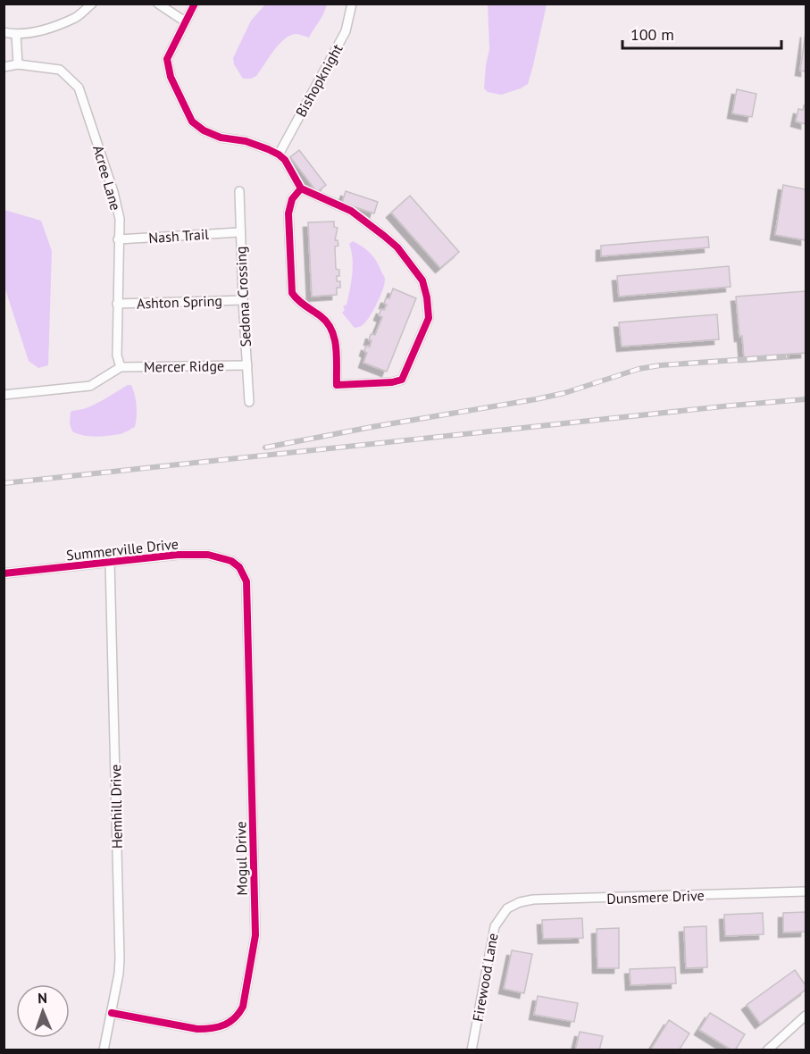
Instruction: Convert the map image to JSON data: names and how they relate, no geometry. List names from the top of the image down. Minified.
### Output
{"streets":{"street":["Bishopknight","Acree Lane","Nash Trail","Sedona Crossing","Ashton Spring","Mercer Ridge","Summerville Drive","Hemhill Drive","Mogul Drive","Dunsmere Drive","Firewood Lane"]},"crossings":[["Acree Lane","Nash Trail"],["Acree Lane","Ashton Spring"],["Acree Lane","Mercer Ridge"],["Nash Trail","Sedona Crossing"],["Sedona Crossing","Ashton Spring"],["Sedona Crossing","Mercer Ridge"],["Summerville Drive","Hemhill Drive"],["Summerville Drive","Mogul Drive"],["Hemhill Drive","Mogul Drive"],["Dunsmere Drive","Firewood Lane"]],"scale_bar":"100 m","north":"top"}
